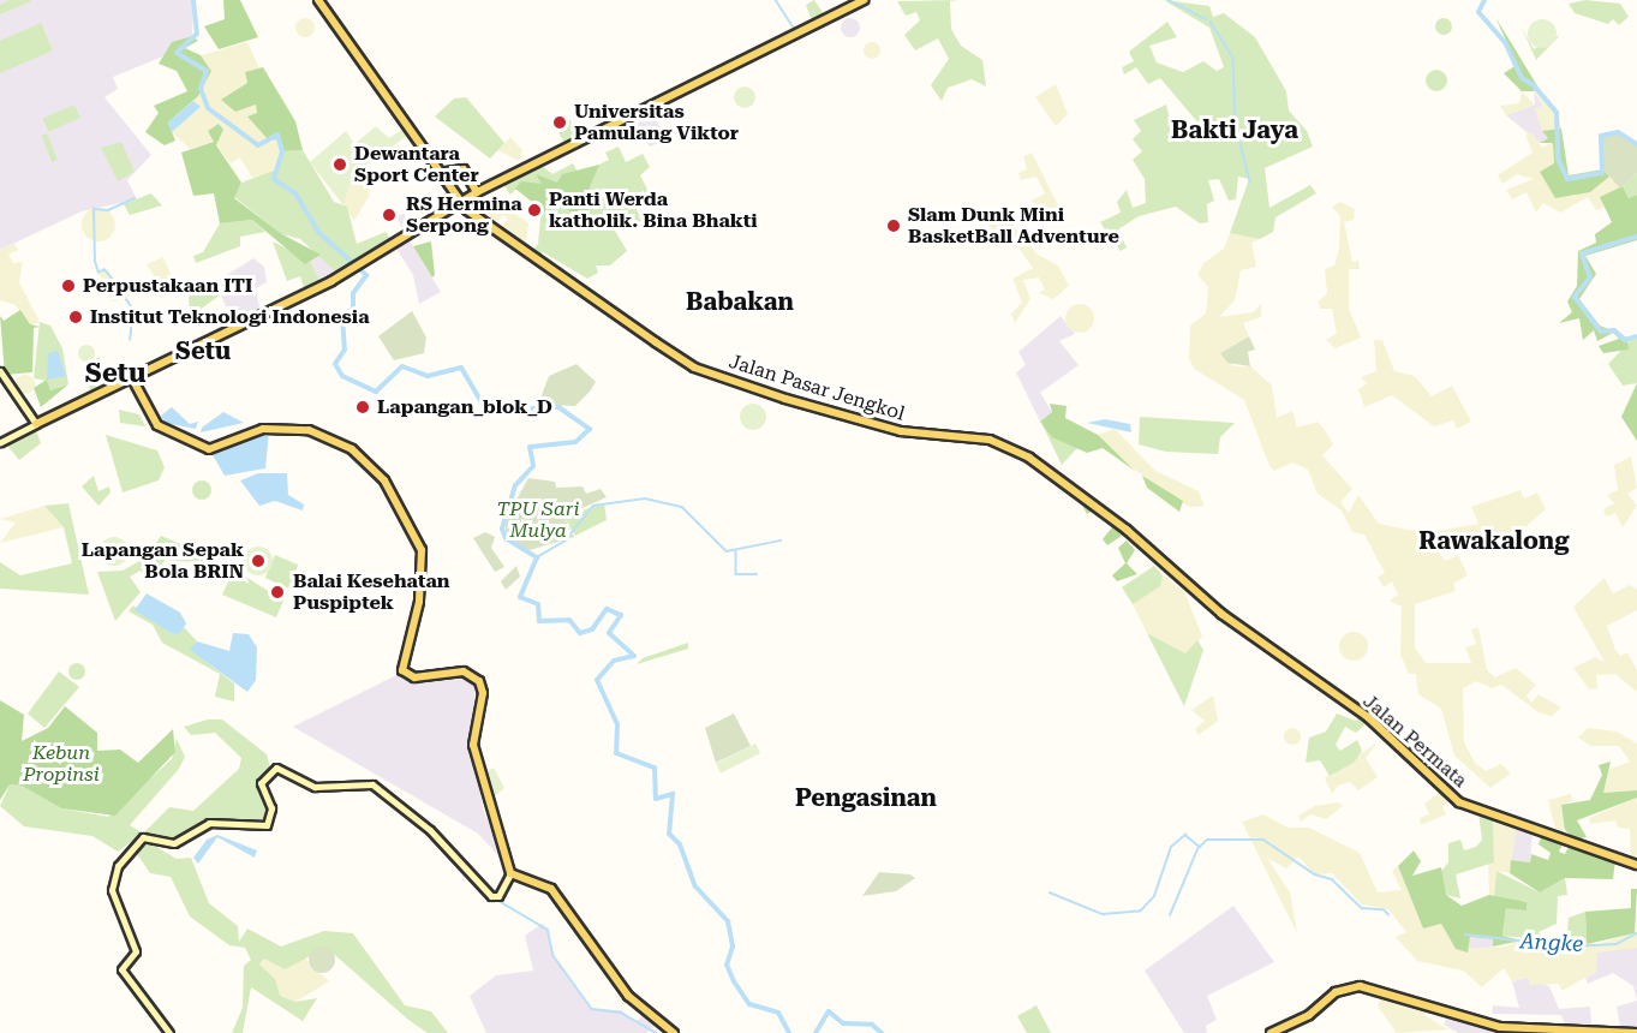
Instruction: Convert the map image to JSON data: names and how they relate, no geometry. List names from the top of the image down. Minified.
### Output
{"streets":{"main road":["Jalan Pasar Jengkol","Jalan Permata"]},"crossings":[["Jalan Pasar Jengkol","Jalan Permata"]],"districts":["Bakti Jaya","Babakan","Setu","Setu","Rawakalong","Pengasinan"],"water":["Angke"],"parks":["TPU Sari Mulya","Kebun Propinsi"],"places":["Universitas Pamulang Viktor","Dewantara Sport Center","Panti Werda katholik. Bina Bhakti","RS Hermina Serpong","Slam Dunk Mini BasketBall Adventure","Perpustakaan ITI","Institut Teknologi Indonesia","Lapangan_blok_D","Lapangan Sepak Bola BRIN","Balai Kesehatan Puspiptek"]}
